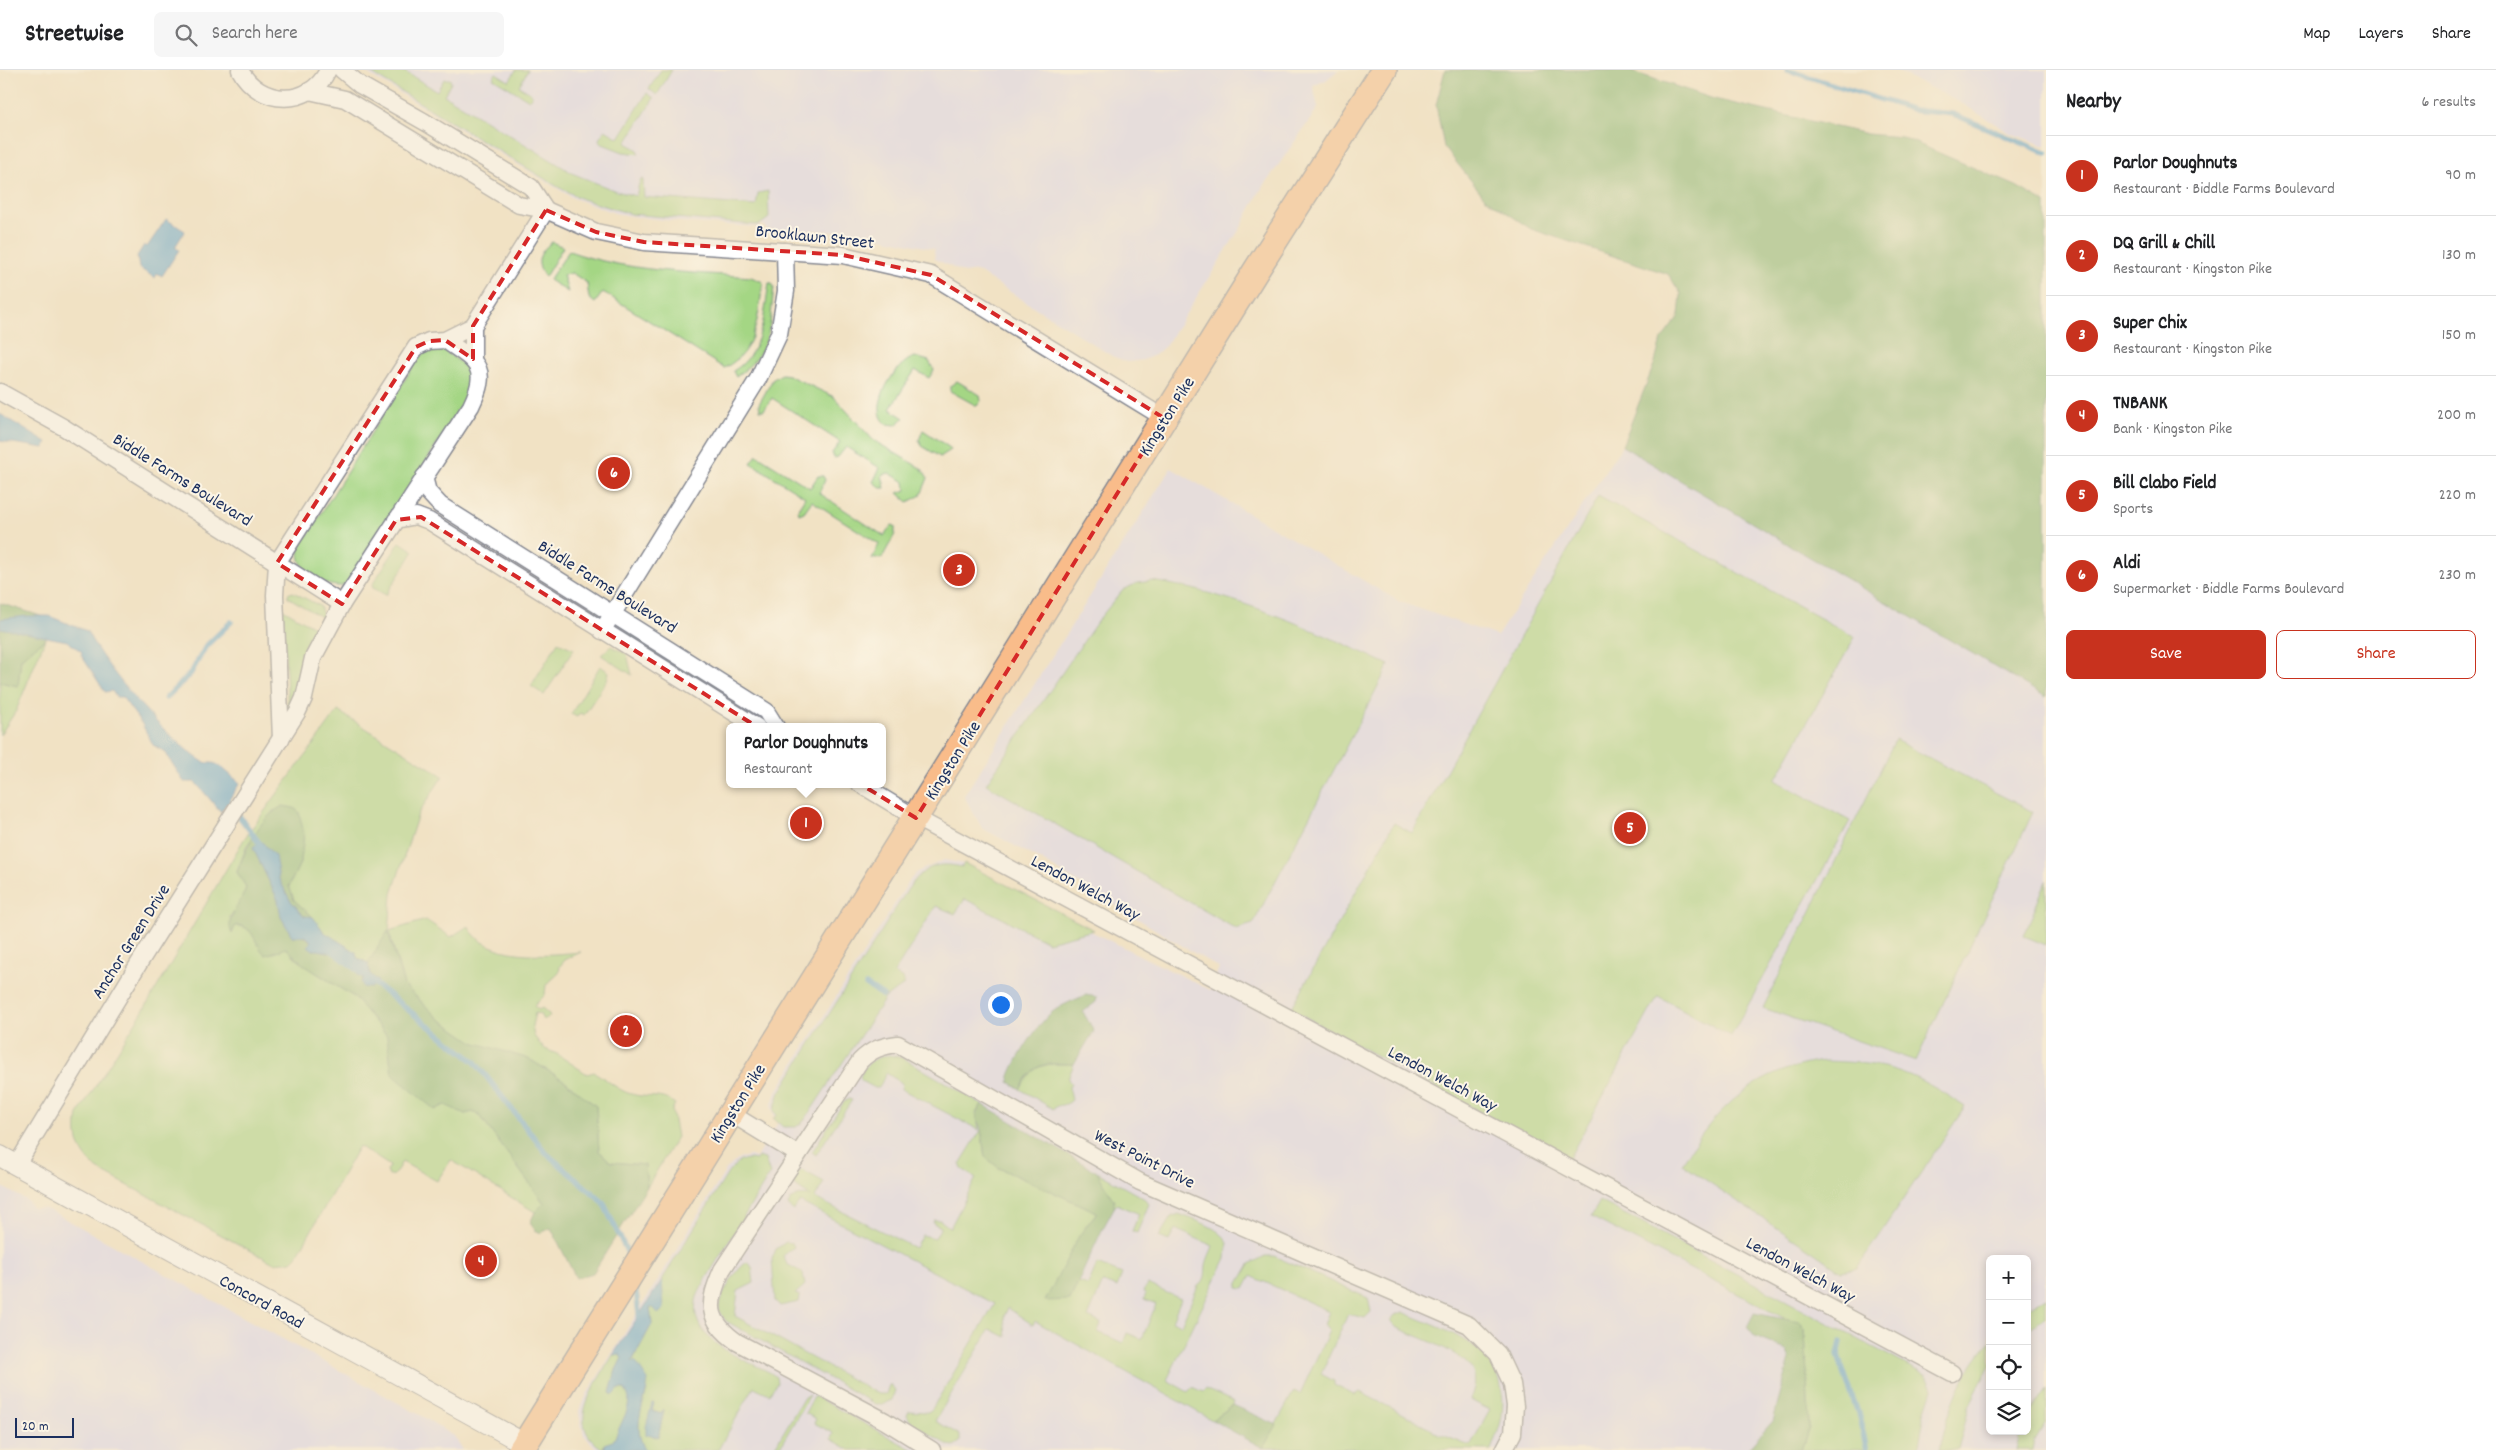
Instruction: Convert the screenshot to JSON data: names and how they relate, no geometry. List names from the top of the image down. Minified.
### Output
{"streets":{"main road":["Kingston Pike"],"street":["Brooklawn Street","Biddle Farms Boulevard","Lendon Welch Way","Anchor Green Drive","West Point Drive","Concord Road"]},"crossings":[["Brooklawn Street","Kingston Pike"],["Kingston Pike","Lendon Welch Way"],["Kingston Pike","Concord Road"],["Biddle Farms Boulevard","Anchor Green Drive"],["Anchor Green Drive","Concord Road"]],"scale_bar":"20 m","page":{"header":"Streetwise","search":"Search here","nav":["Map","Layers","Share"],"heading":["Nearby","6 results"],"list":[{"mark":"1","name":"Parlor Doughnuts","note":"Restaurant · Biddle Farms Boulevard","value":"90 m"},{"mark":"2","name":"DQ Grill & Chill","note":"Restaurant · Kingston Pike","value":"130 m"},{"mark":"3","name":"Super Chix","note":"Restaurant · Kingston Pike","value":"150 m"},{"mark":"4","name":"TNBANK","note":"Bank · Kingston Pike","value":"200 m"},{"mark":"5","name":"Bill Clabo Field","note":"Sports","value":"220 m"},{"mark":"6","name":"Aldi","note":"Supermarket · Biddle Farms Boulevard","value":"230 m"}],"pins":["6","3","1","5","2","4"],"buttons":["Save","Share"],"popup":["Parlor Doughnuts","Restaurant"],"map_buttons":["+","−"],"scale":"20 m"}}
